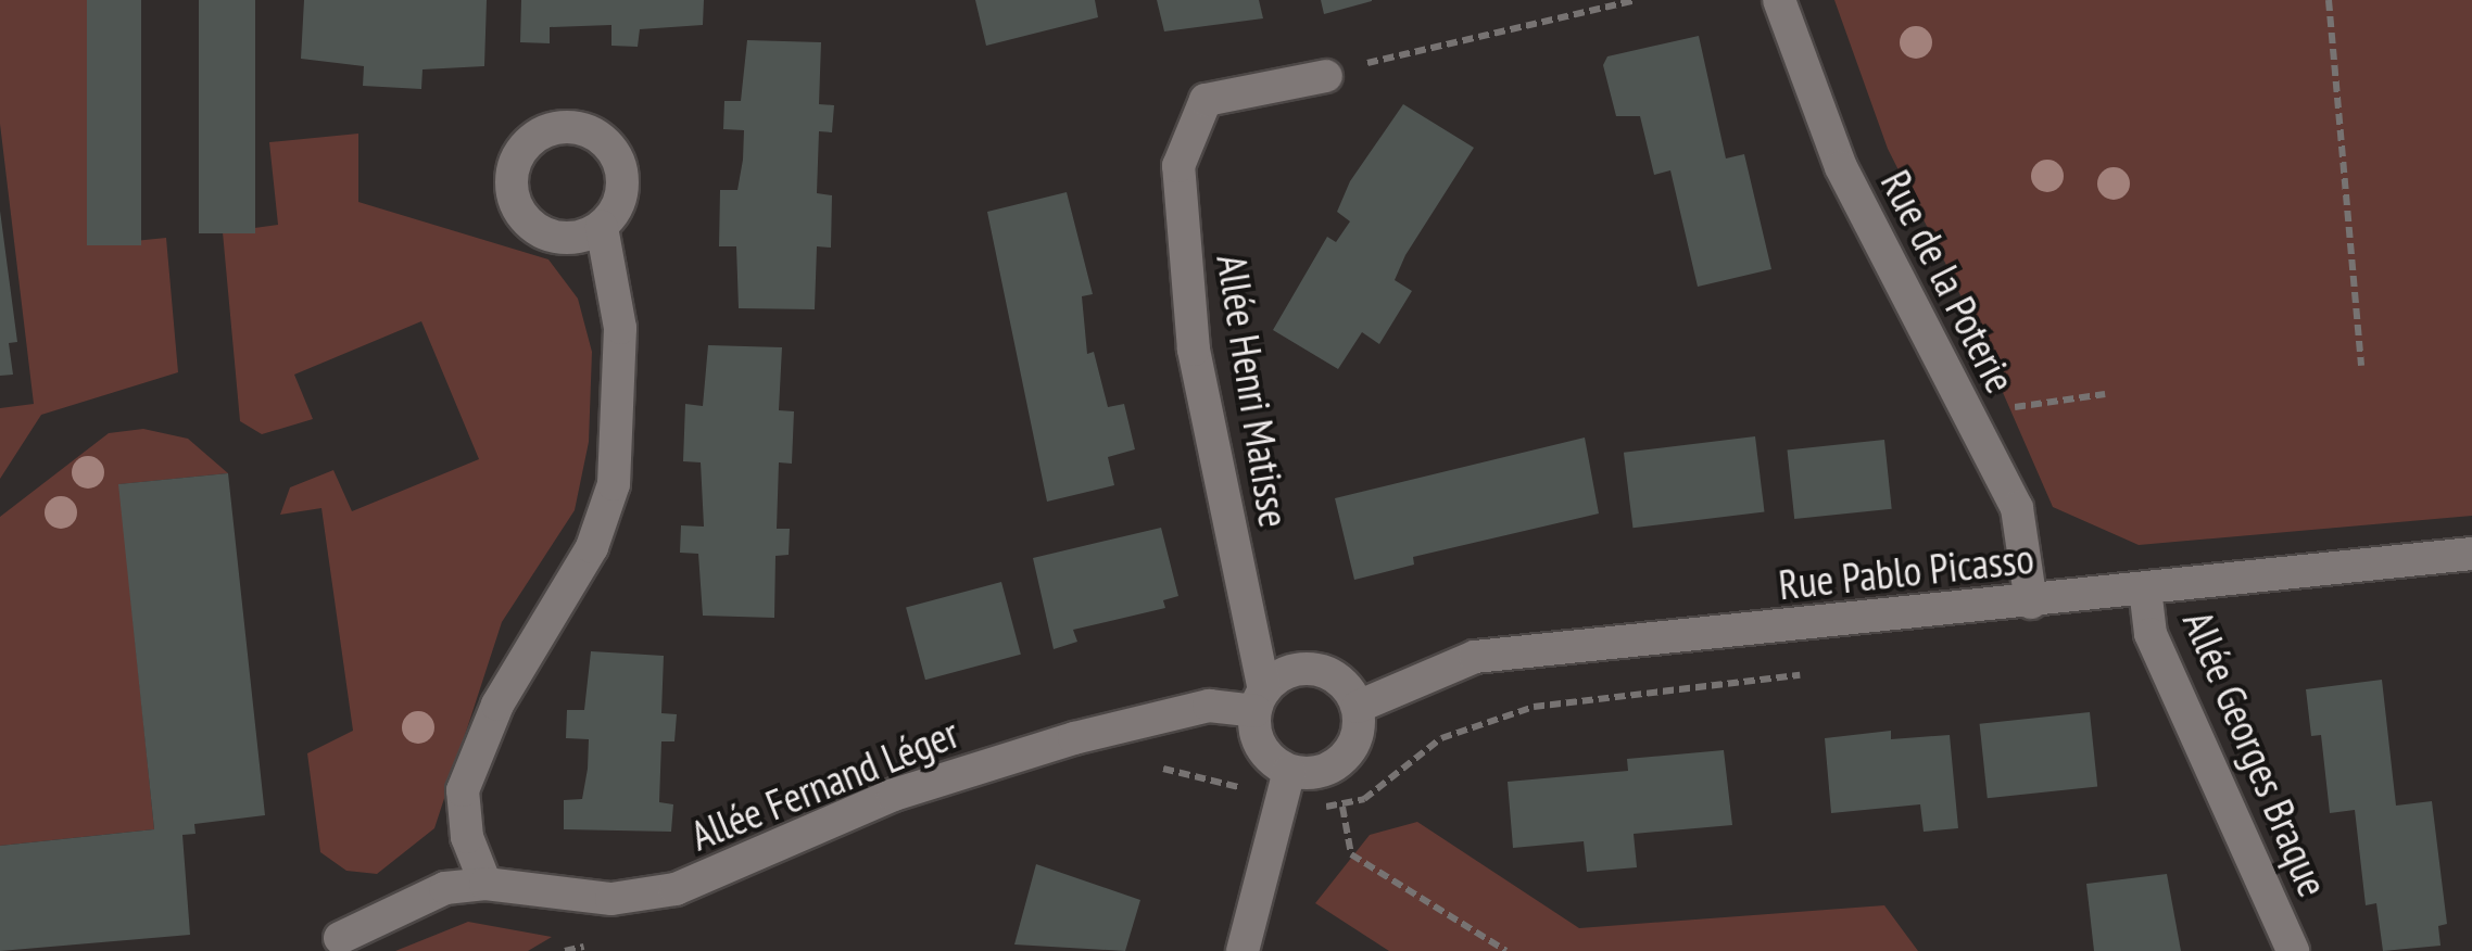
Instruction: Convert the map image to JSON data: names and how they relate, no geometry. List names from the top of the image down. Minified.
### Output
{"streets":{"street":["Rue de la Poterie","Allée Henri Matisse","Rue Pablo Picasso","Allée Georges Braque","Allée Fernand Léger"]},"crossings":[["Rue de la Poterie","Rue Pablo Picasso"],["Allée Henri Matisse","Rue Pablo Picasso"],["Allée Henri Matisse","Allée Fernand Léger"],["Rue Pablo Picasso","Allée Georges Braque"],["Rue Pablo Picasso","Allée Fernand Léger"]]}
